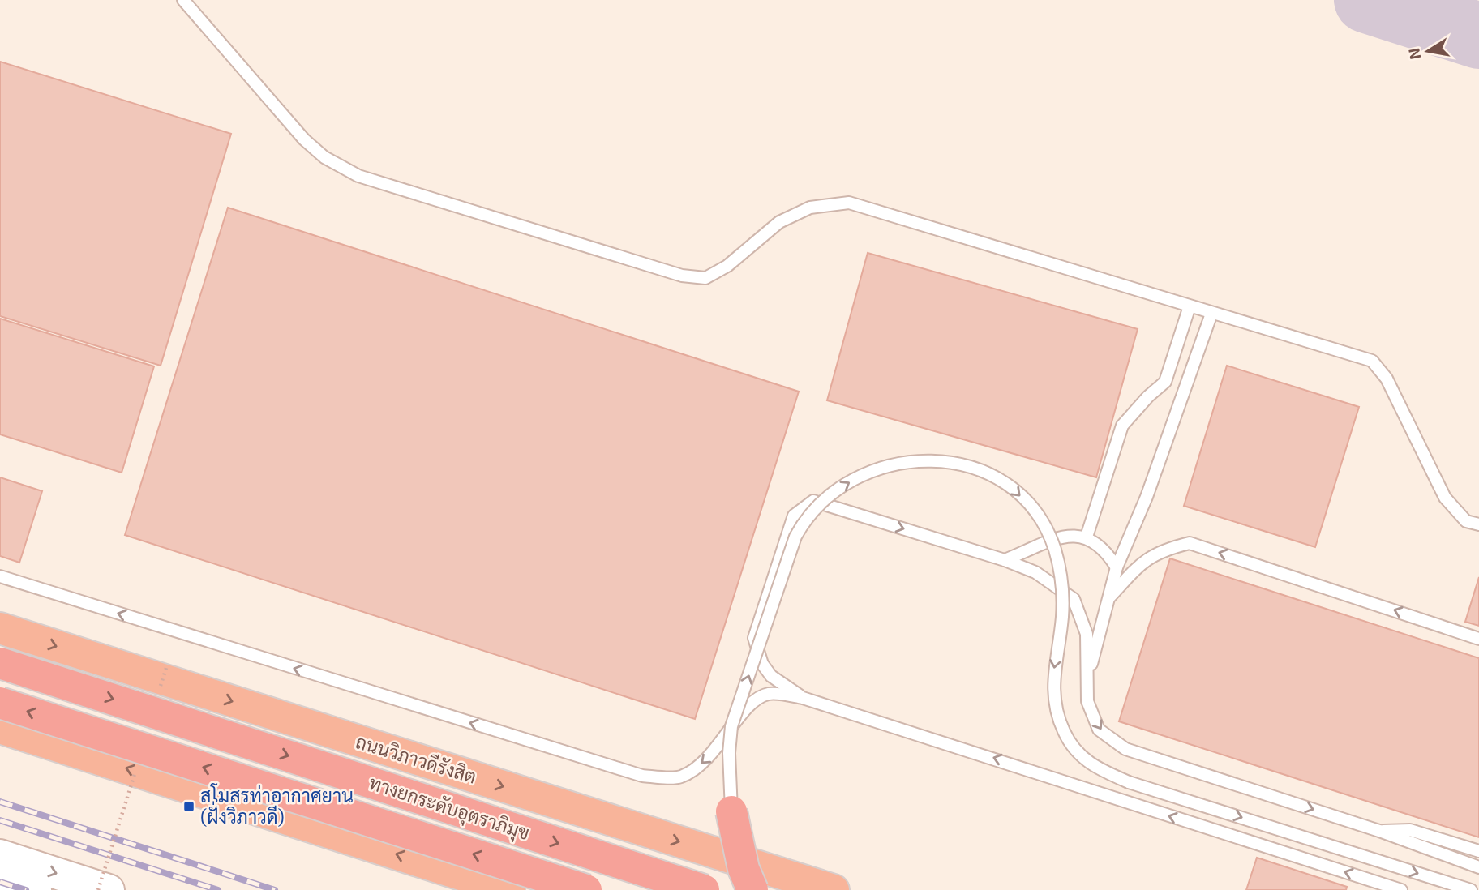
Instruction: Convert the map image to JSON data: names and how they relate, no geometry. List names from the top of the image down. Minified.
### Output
{"streets":{"highway":["ถนนวิภาวดีรังสิต","ทางยกระดับอุตราภิมุข"]},"places":{"transit":["สโมสรท่าอากาศยาน (ฝั่งวิภาวดี)"]},"north":"left"}
